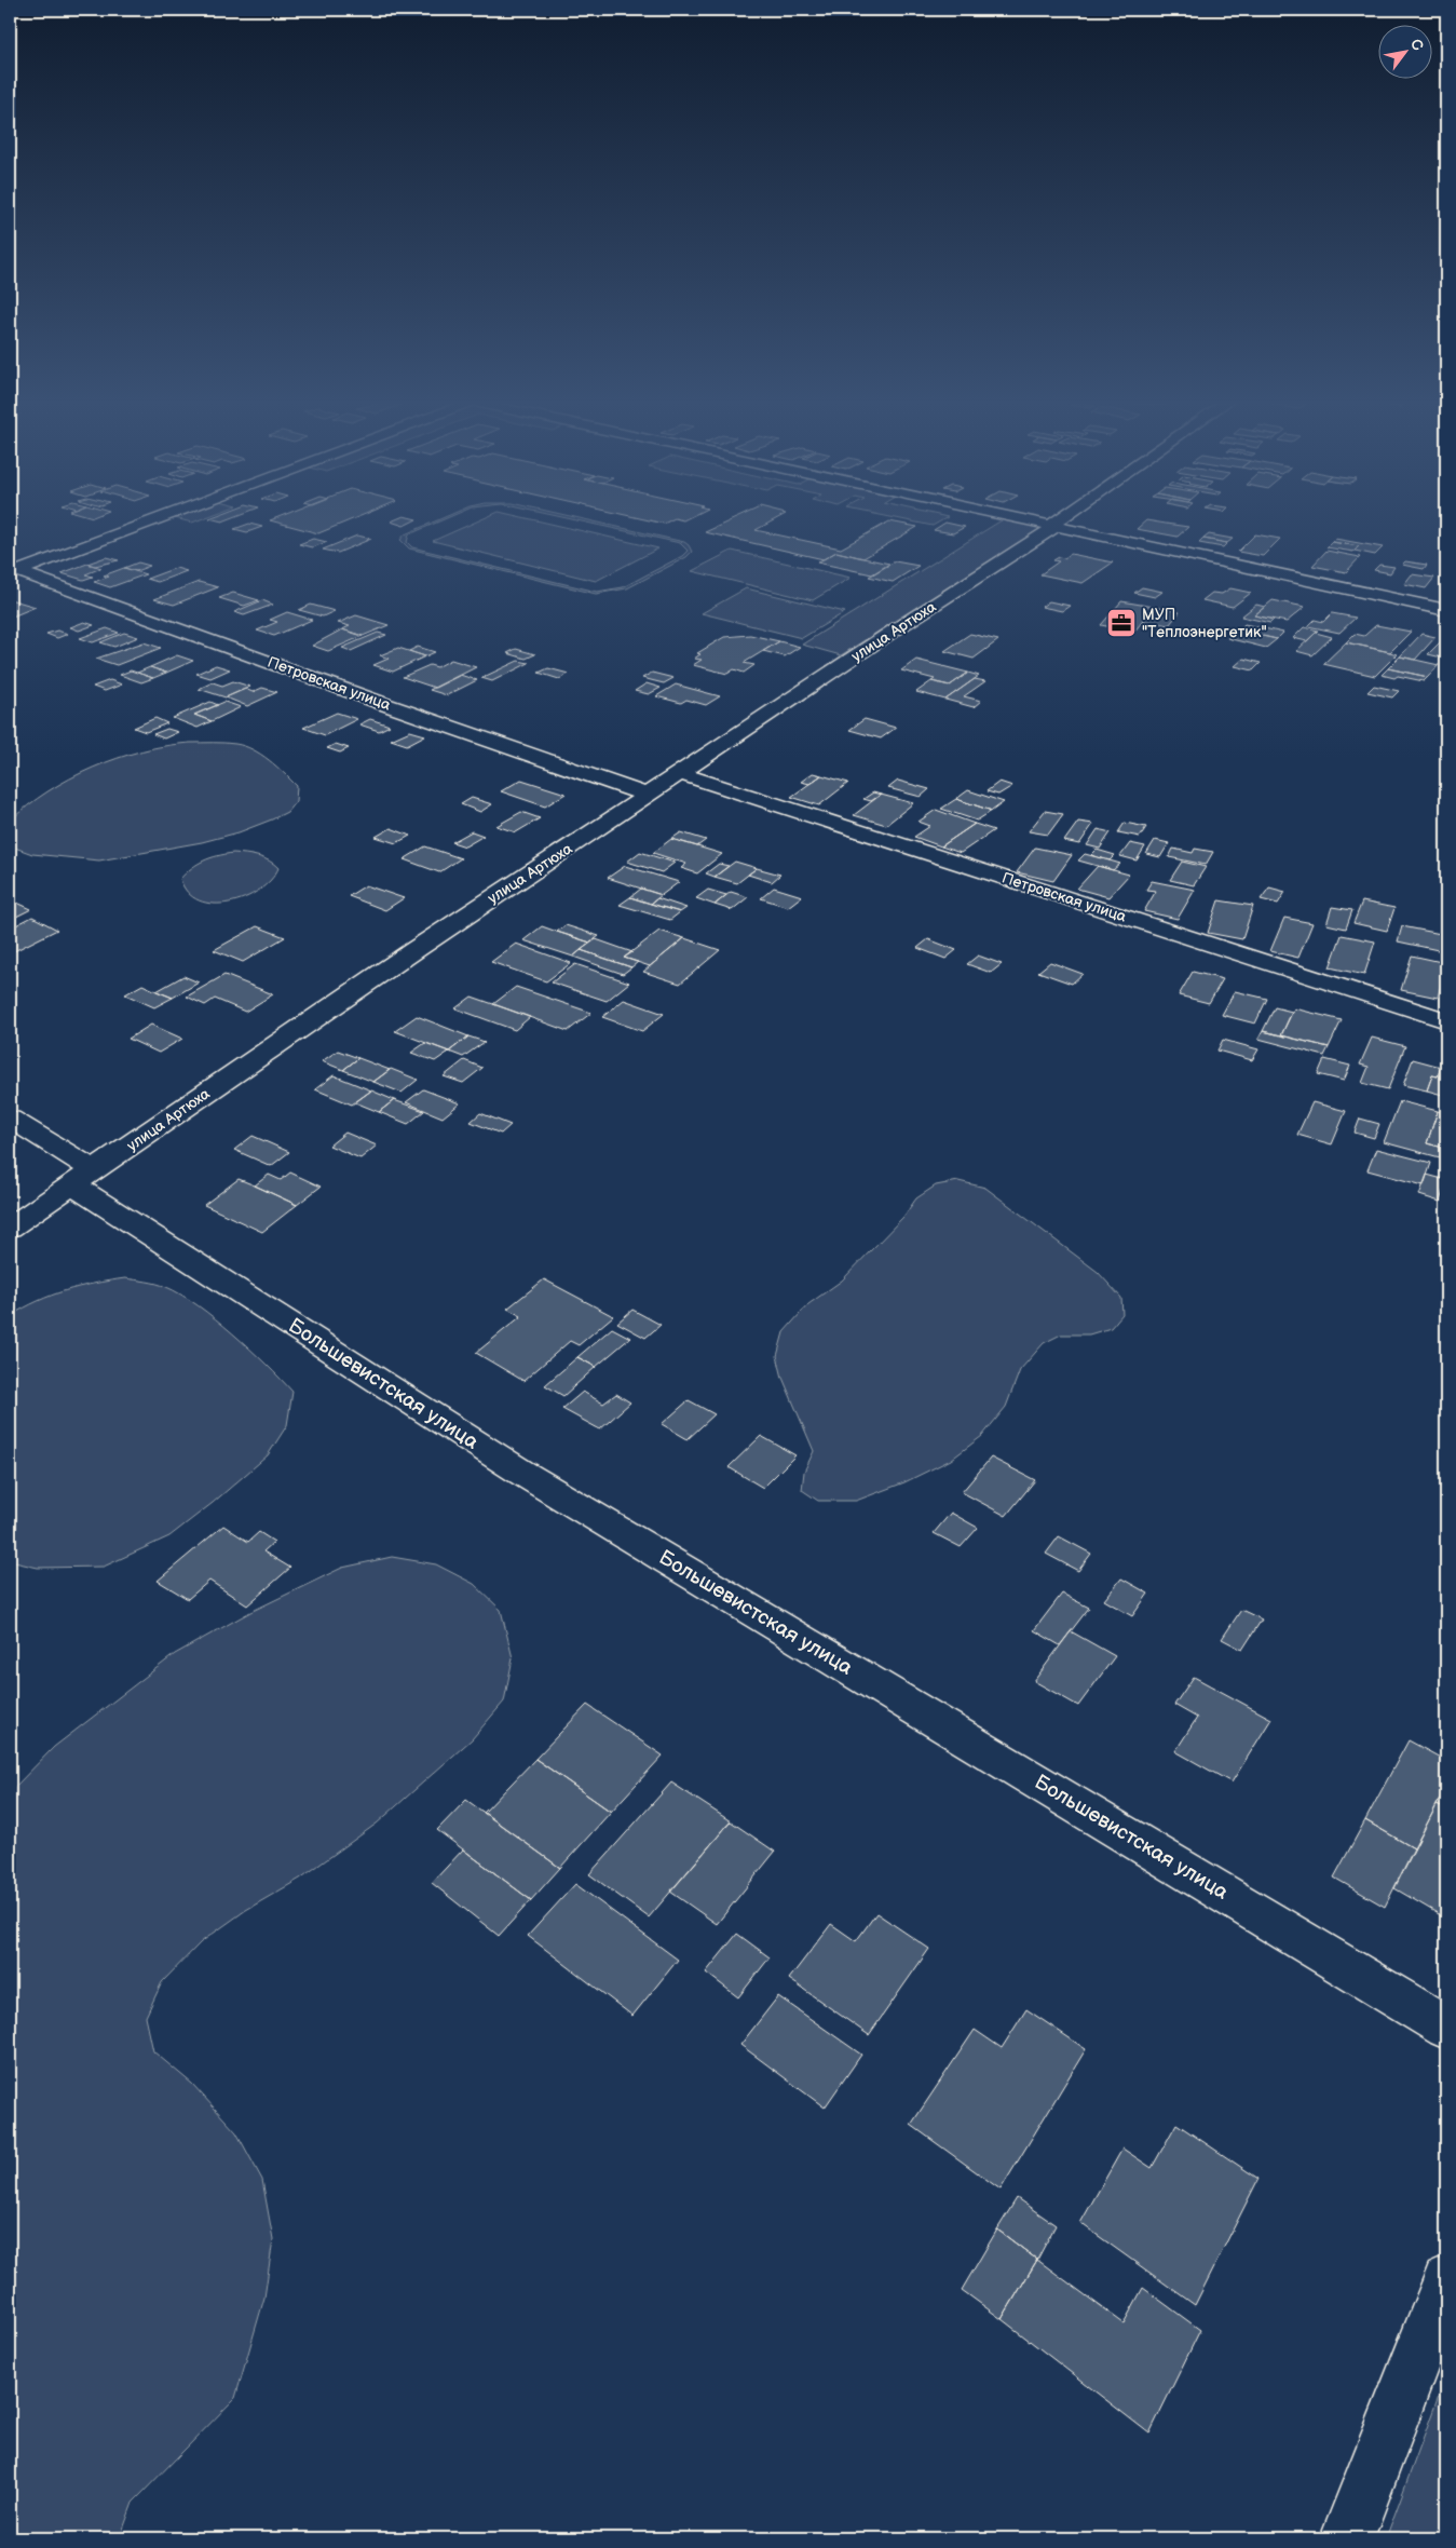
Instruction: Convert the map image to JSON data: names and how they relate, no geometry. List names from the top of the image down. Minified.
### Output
{"streets":{"street":["улица Артюха","Петровская улица","Большевистская улица"]},"crossings":[["улица Артюха","Петровская улица"],["улица Артюха","Большевистская улица"]],"places":{"office":["МУП \"Теплоэнергетик\""]},"north":"top right"}
